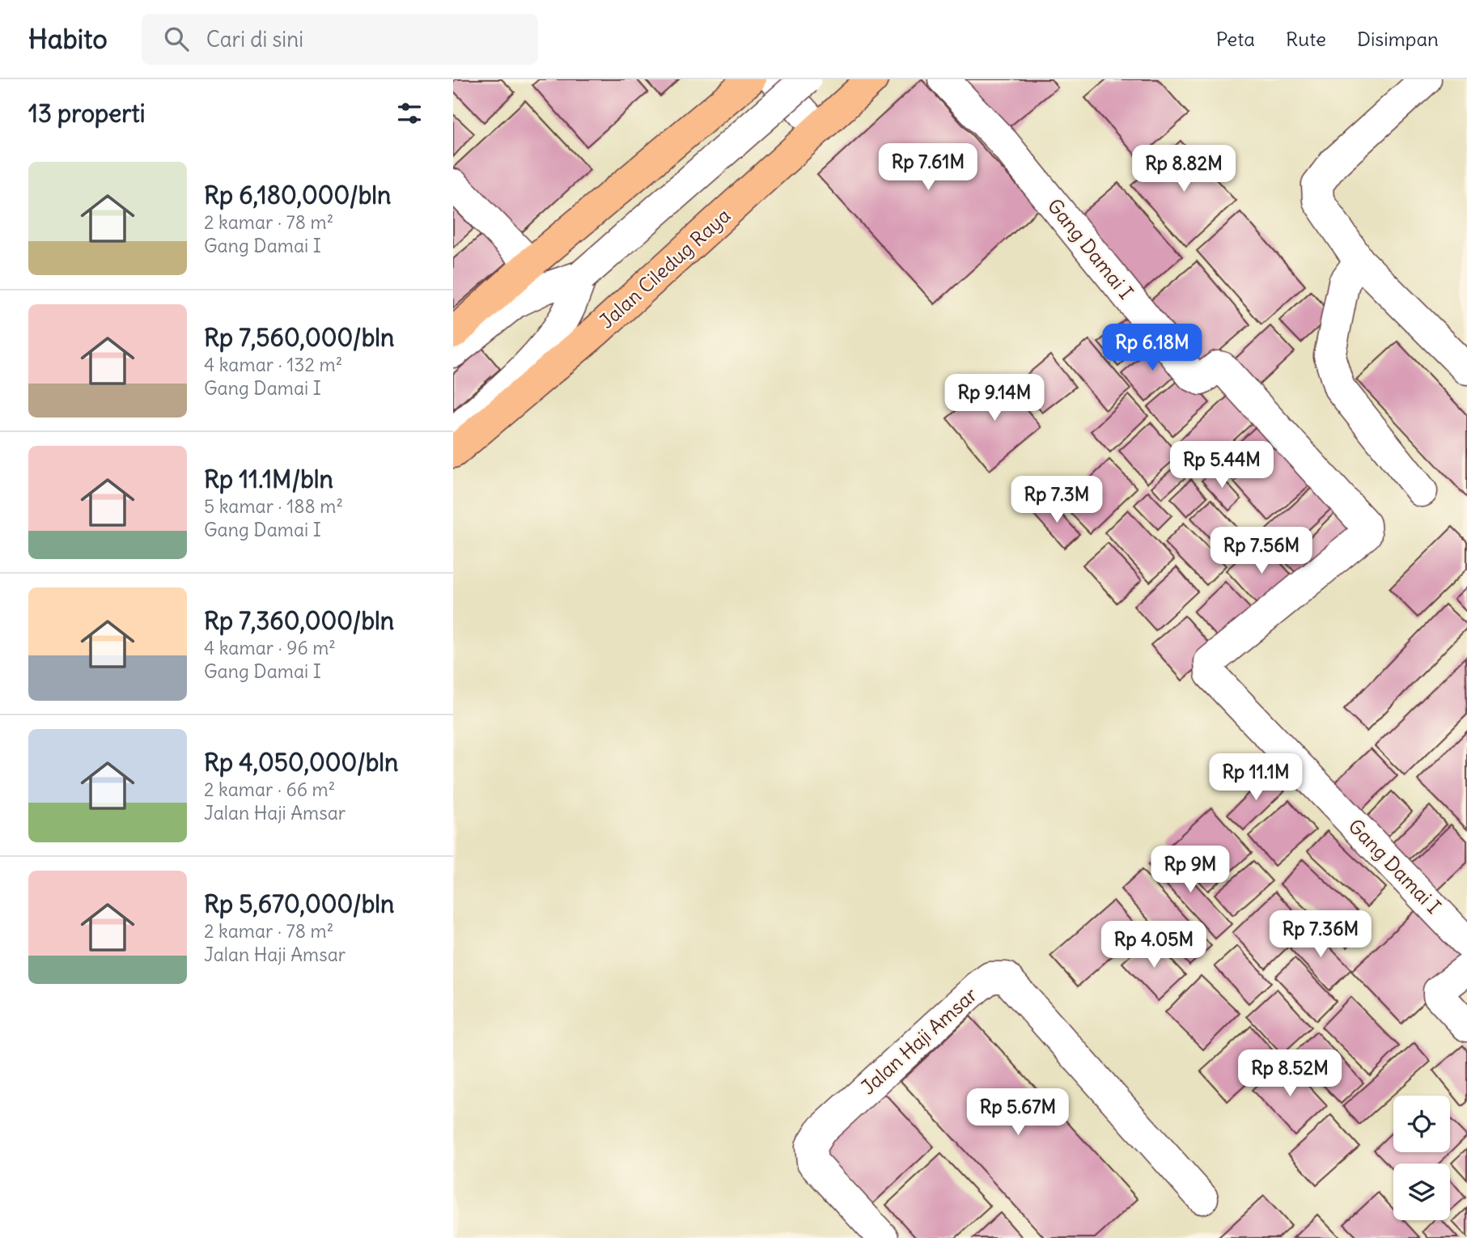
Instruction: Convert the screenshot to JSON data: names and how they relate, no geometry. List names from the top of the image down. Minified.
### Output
{"streets":{"main road":["Jalan Ciledug Raya"],"street":["Gang Damai I","Jalan Haji Amsar"]},"page":{"header":"Habito","search":"Cari di sini","nav":["Peta","Rute","Disimpan"],"heading":"13 properti","price":["Rp 7.61M","Rp 8.82M","Rp 6.18M","Rp 9.14M","Rp 5.44M","Rp 7.3M","Rp 7.56M","Rp 11.1M","Rp 9M","Rp 7.36M","Rp 4.05M","Rp 8.52M","Rp 5.67M"],"list":[{"name":"Rp 6,180,000/bln","note":"2 kamar · 78 m² · Gang Damai I"},{"name":"Rp 7,560,000/bln","note":"4 kamar · 132 m² · Gang Damai I"},{"name":"Rp 11.1M/bln","note":"5 kamar · 188 m² · Gang Damai I"},{"name":"Rp 7,360,000/bln","note":"4 kamar · 96 m² · Gang Damai I"},{"name":"Rp 4,050,000/bln","note":"2 kamar · 66 m² · Jalan Haji Amsar"},{"name":"Rp 5,670,000/bln","note":"2 kamar · 78 m² · Jalan Haji Amsar"}]}}
